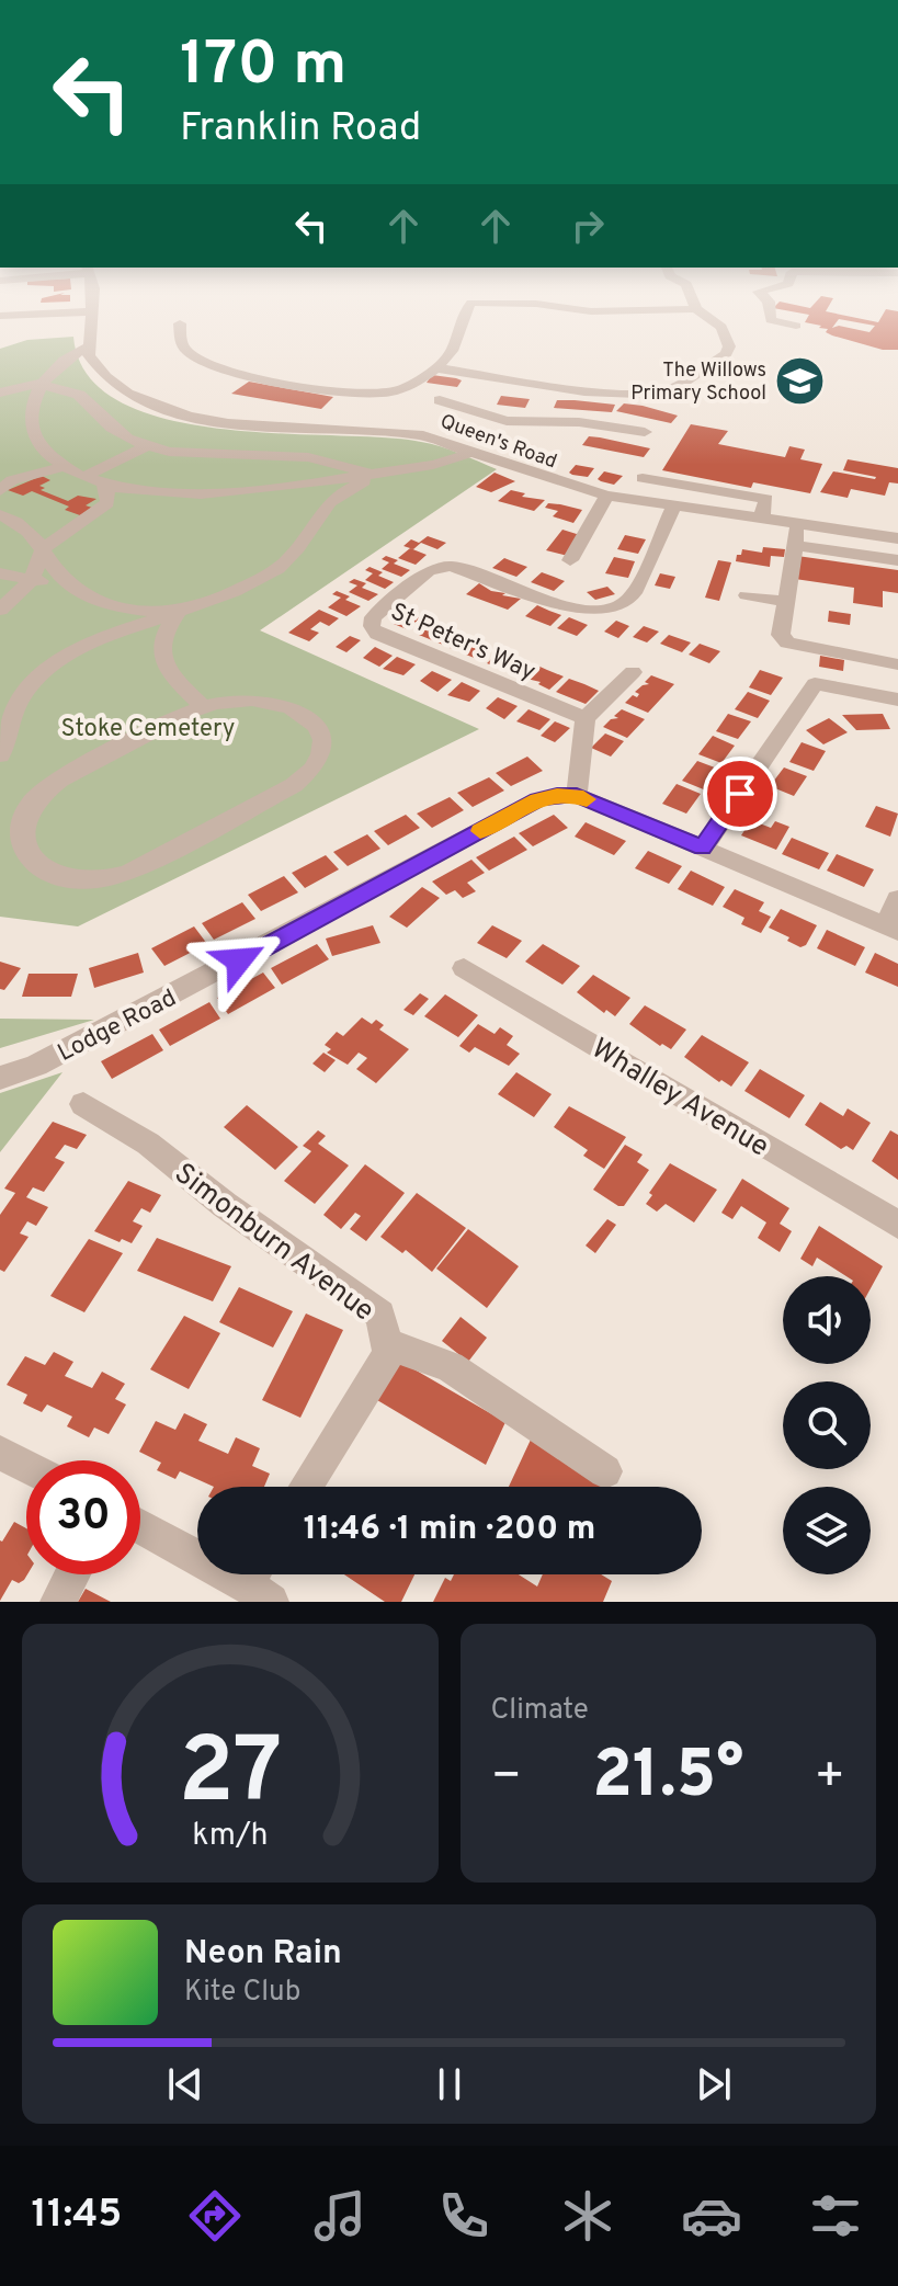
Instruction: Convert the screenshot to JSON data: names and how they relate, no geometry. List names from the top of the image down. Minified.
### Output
{"streets":{"street":["Queen's Road","St Peter's Way","Lodge Road","Whalley Avenue","Simonburn Avenue"]},"crossings":[["Queen's Road","St Peter's Way"]],"parks":["Stoke Cemetery"],"places":{"school or university":["The Willows Primary School"]},"page":{"turn":["170 m","Franklin Road"],"limit":"30","trip":"11:46 · 1 min · 200 m","tile":"Climate","heat":["−","21.5°","+"],"song":["Neon Rain","Kite Club"],"tabs":"11:45","gauge":["27","km/h"]}}
